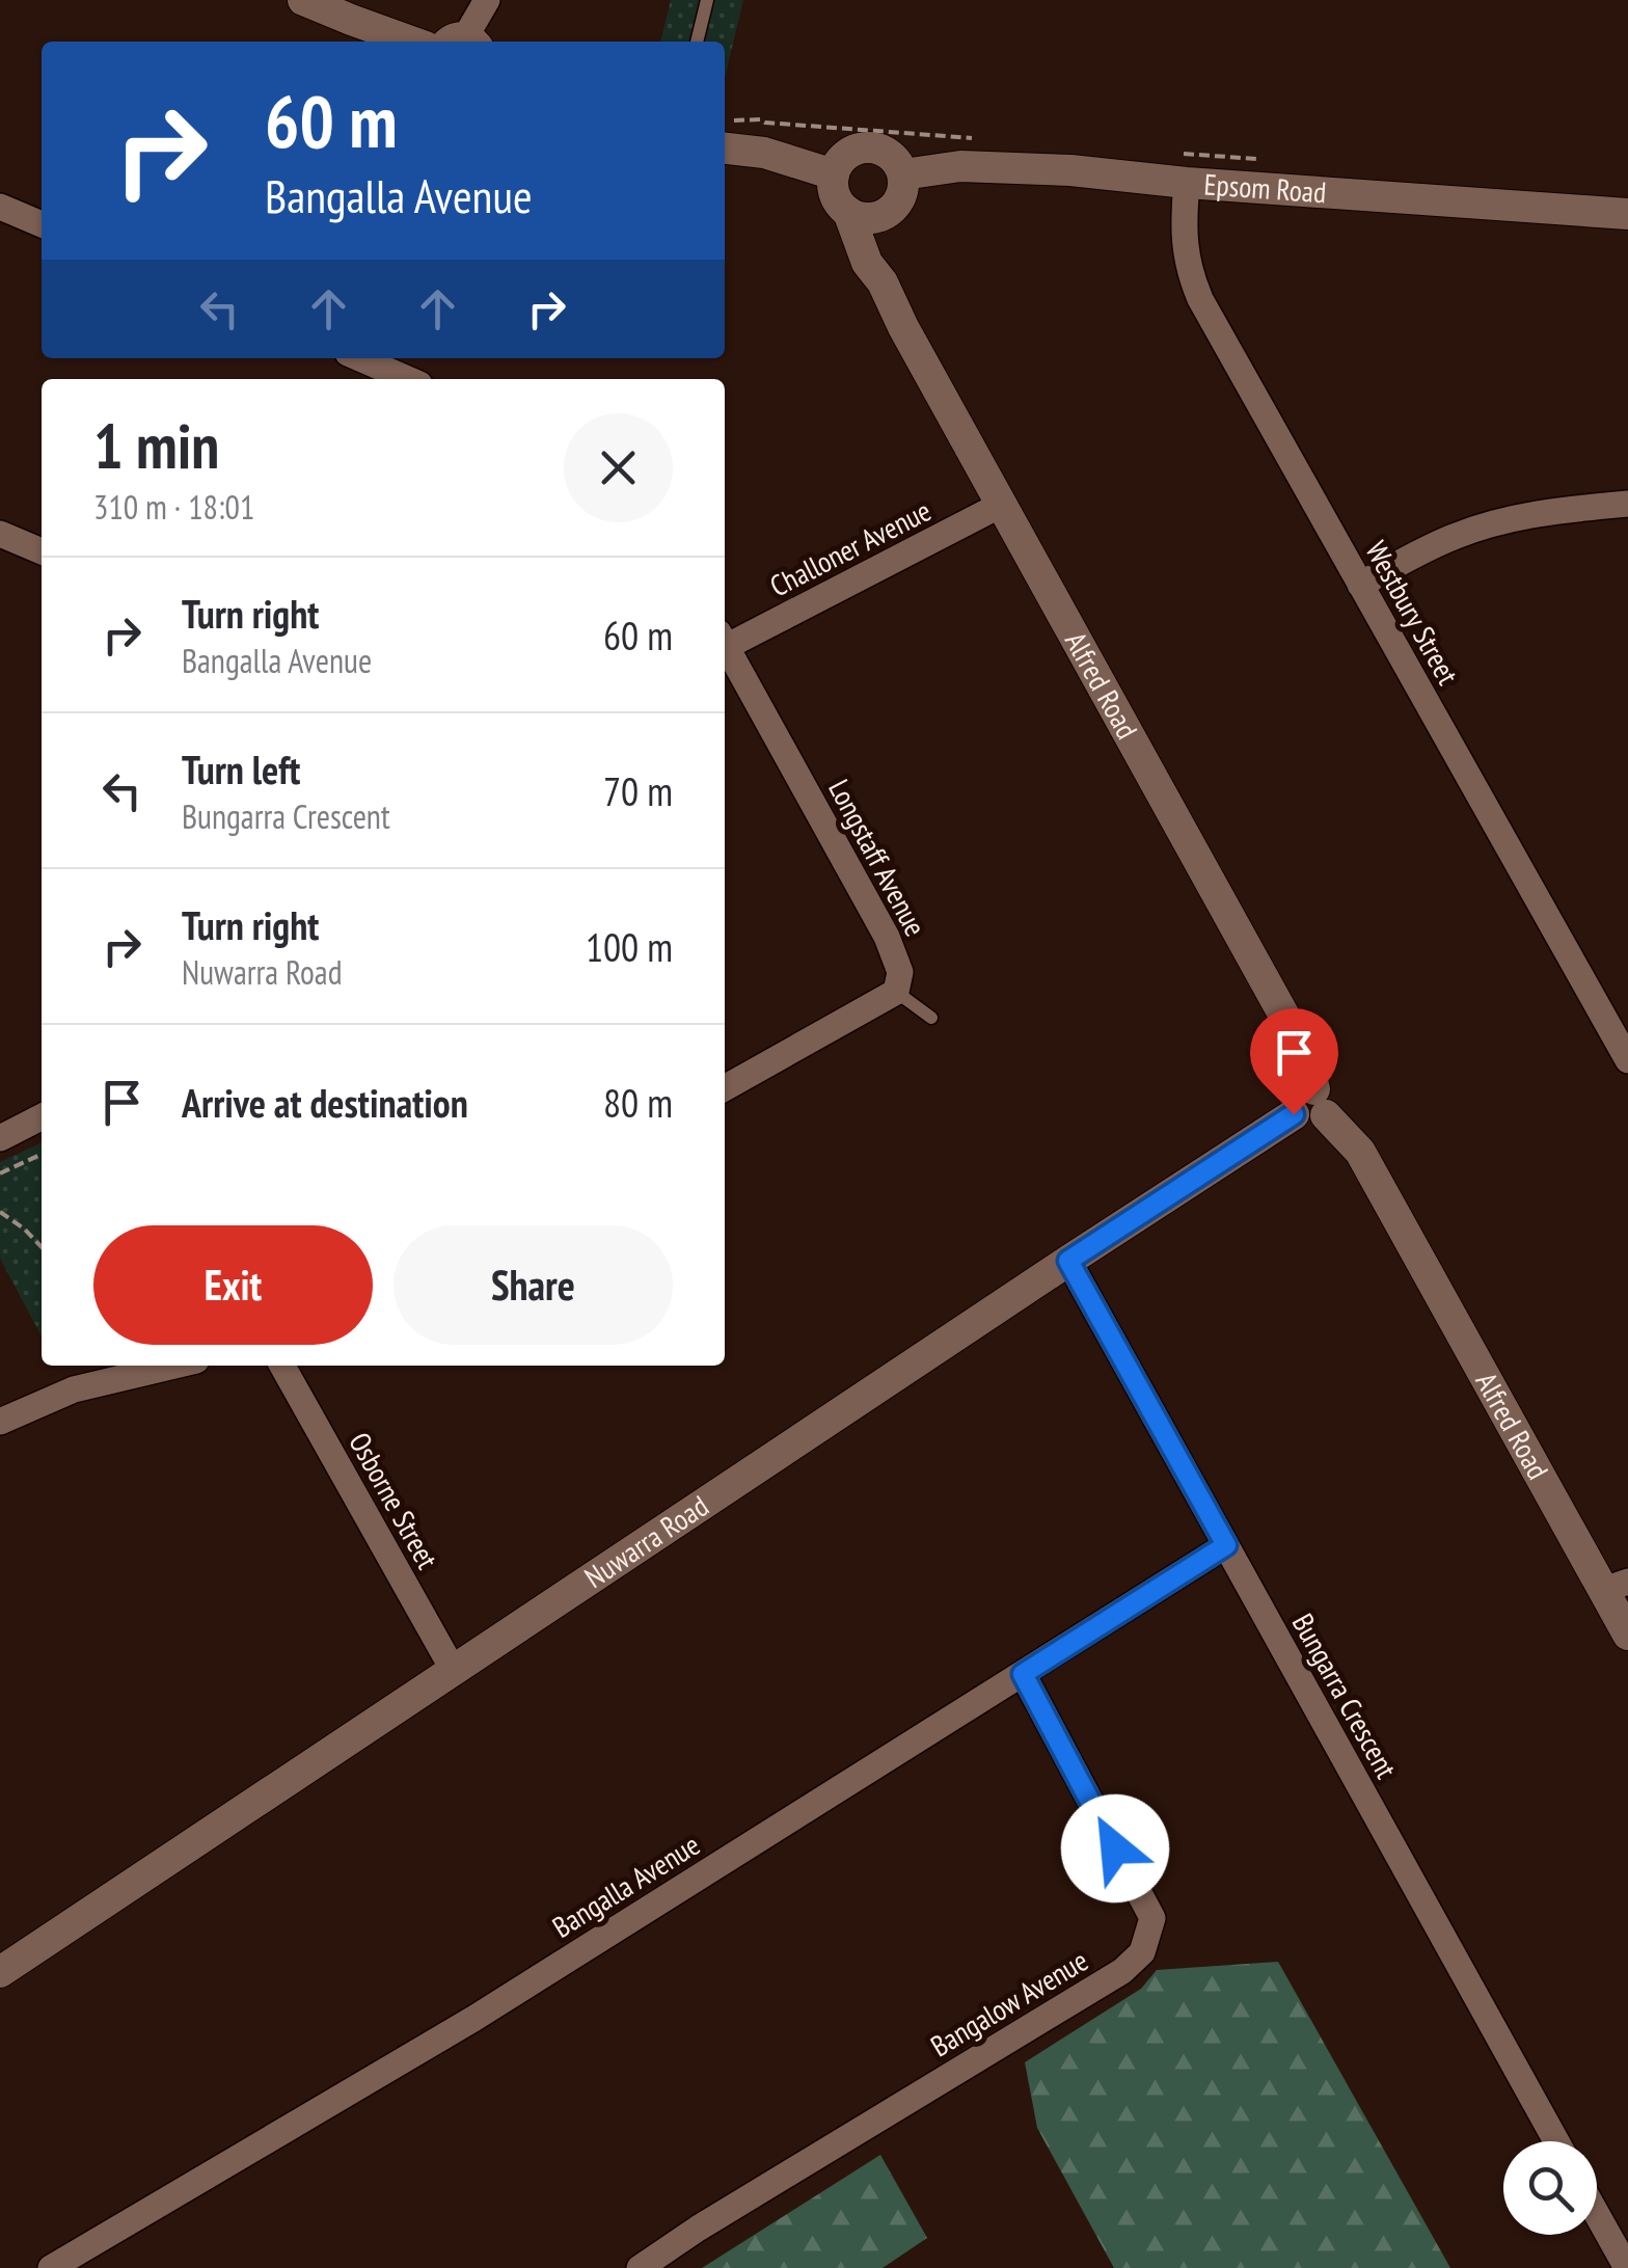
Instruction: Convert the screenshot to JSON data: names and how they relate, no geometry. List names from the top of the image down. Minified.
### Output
{"streets":{"street":["Epsom Road","Challoner Avenue","Westbury Street","Alfred Road","Longstaff Avenue","Osborne Street","Nuwarra Road","Bungarra Crescent","Bangalla Avenue","Bangalow Avenue"]},"crossings":[["Epsom Road","Westbury Street"],["Epsom Road","Alfred Road"],["Challoner Avenue","Alfred Road"],["Alfred Road","Nuwarra Road"],["Osborne Street","Nuwarra Road"],["Nuwarra Road","Bungarra Crescent"],["Bungarra Crescent","Bangalla Avenue"],["Bangalla Avenue","Bangalow Avenue"]],"page":{"turn":["60 m","Bangalla Avenue"],"heading":["1 min","310 m · 18:01"],"list":[{"name":"Turn right","note":"Bangalla Avenue","value":"60 m"},{"name":"Turn left","note":"Bungarra Crescent","value":"70 m"},{"name":"Turn right","note":"Nuwarra Road","value":"100 m"},{"name":"Arrive at destination","value":"80 m"}],"buttons":["Exit","Share"]}}
